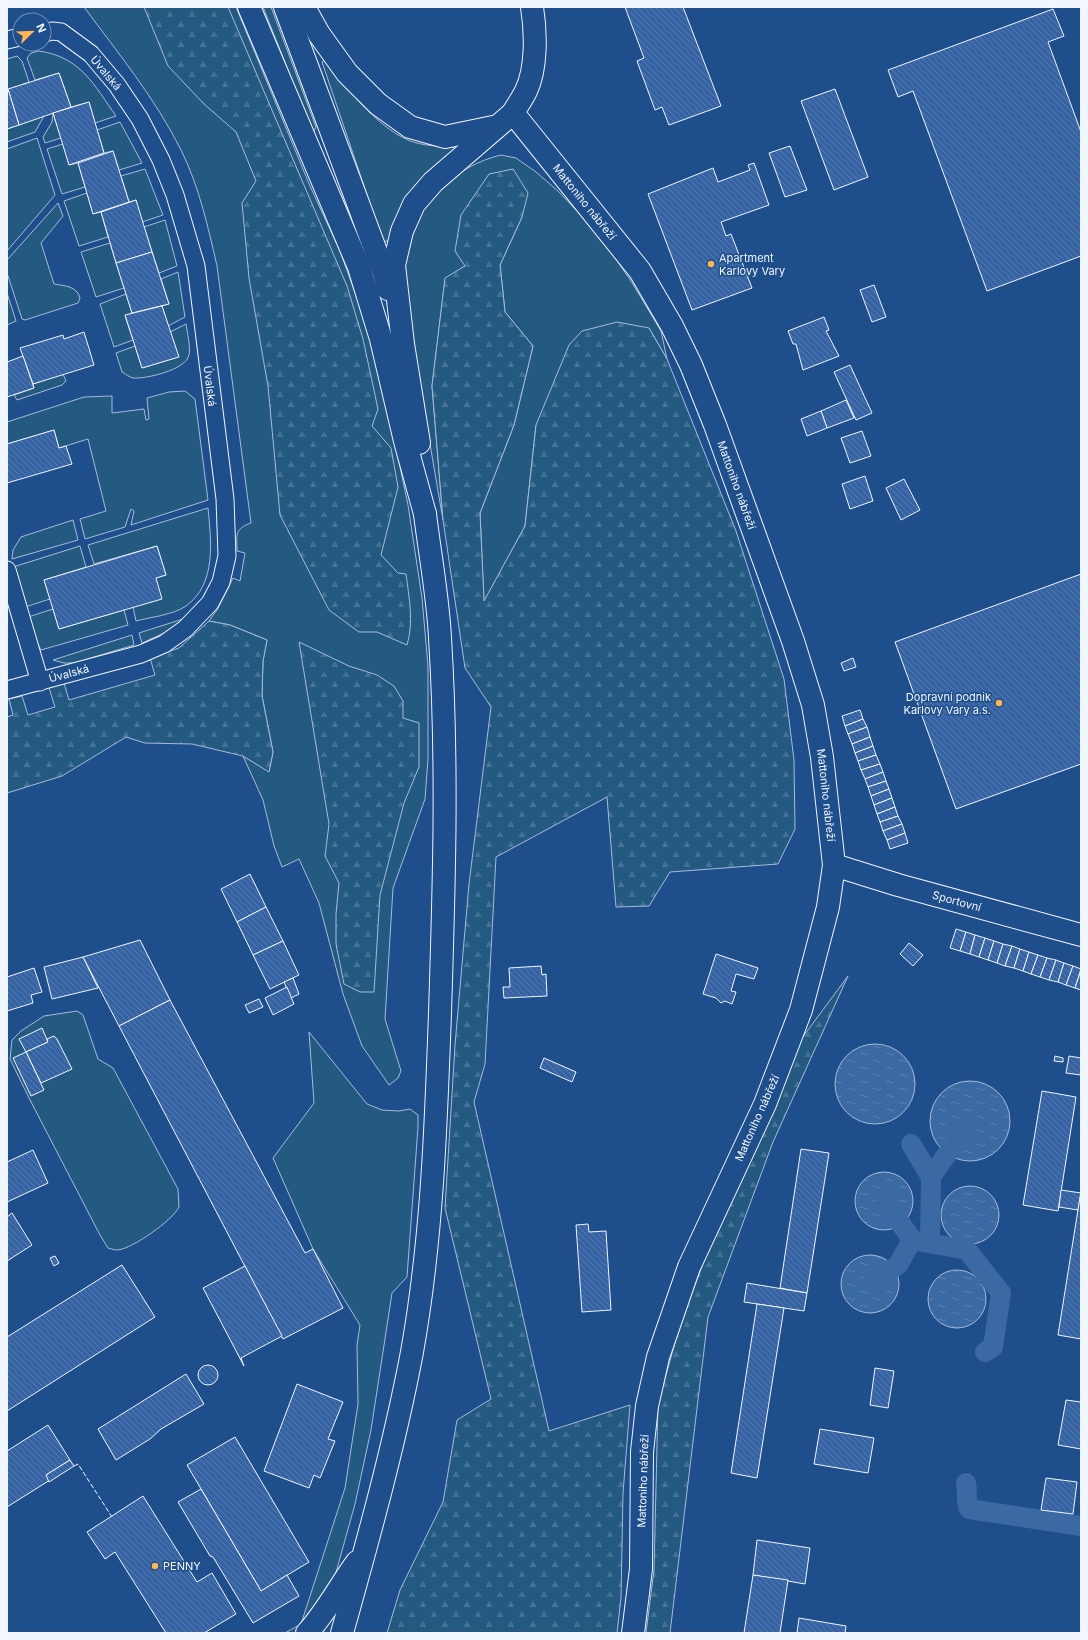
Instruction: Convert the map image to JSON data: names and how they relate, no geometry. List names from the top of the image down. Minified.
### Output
{"streets":{"main road":["Mattoniho nábřeží","Sportovní"],"street":["Úvalská"]},"crossings":[["Mattoniho nábřeží","Sportovní"]],"places":["Apartment Karlovy Vary","Dopravní podnik Karlovy Vary a.s.","PENNY"],"north":"top right"}
